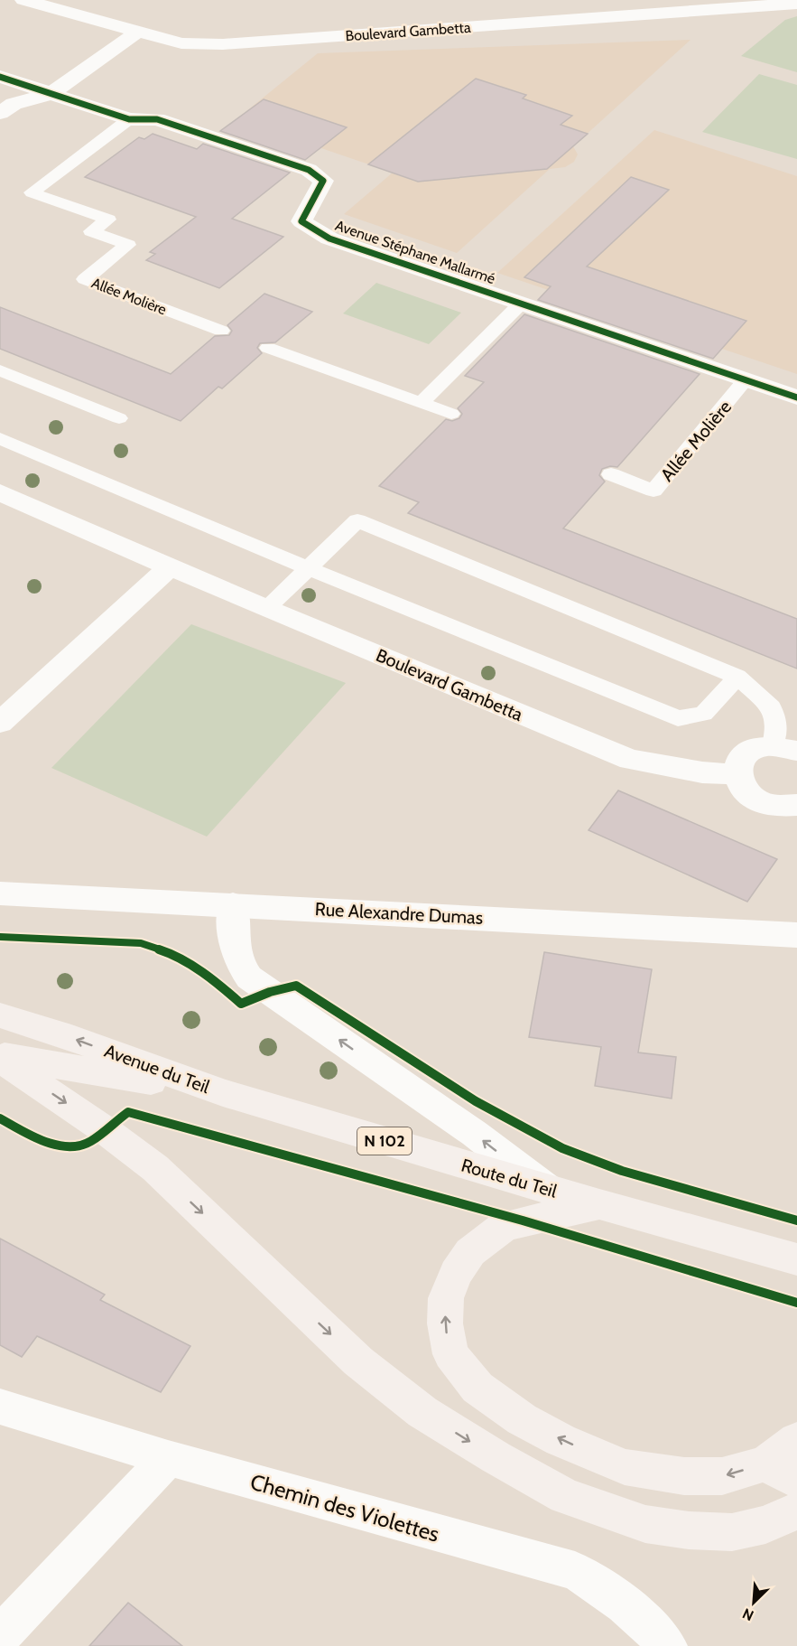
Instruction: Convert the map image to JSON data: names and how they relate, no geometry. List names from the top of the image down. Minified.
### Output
{"streets":{"main road":["Avenue du Teil","N 102","Route du Teil"],"street":["Boulevard Gambetta","Avenue Stéphane Mallarmé","Rue Alexandre Dumas","Chemin des Violettes"],"lane":["Allée Molière"]},"crossings":[["Avenue Stéphane Mallarmé","Allée Molière"],["Avenue du Teil","Route du Teil"]],"north":"bottom left"}
